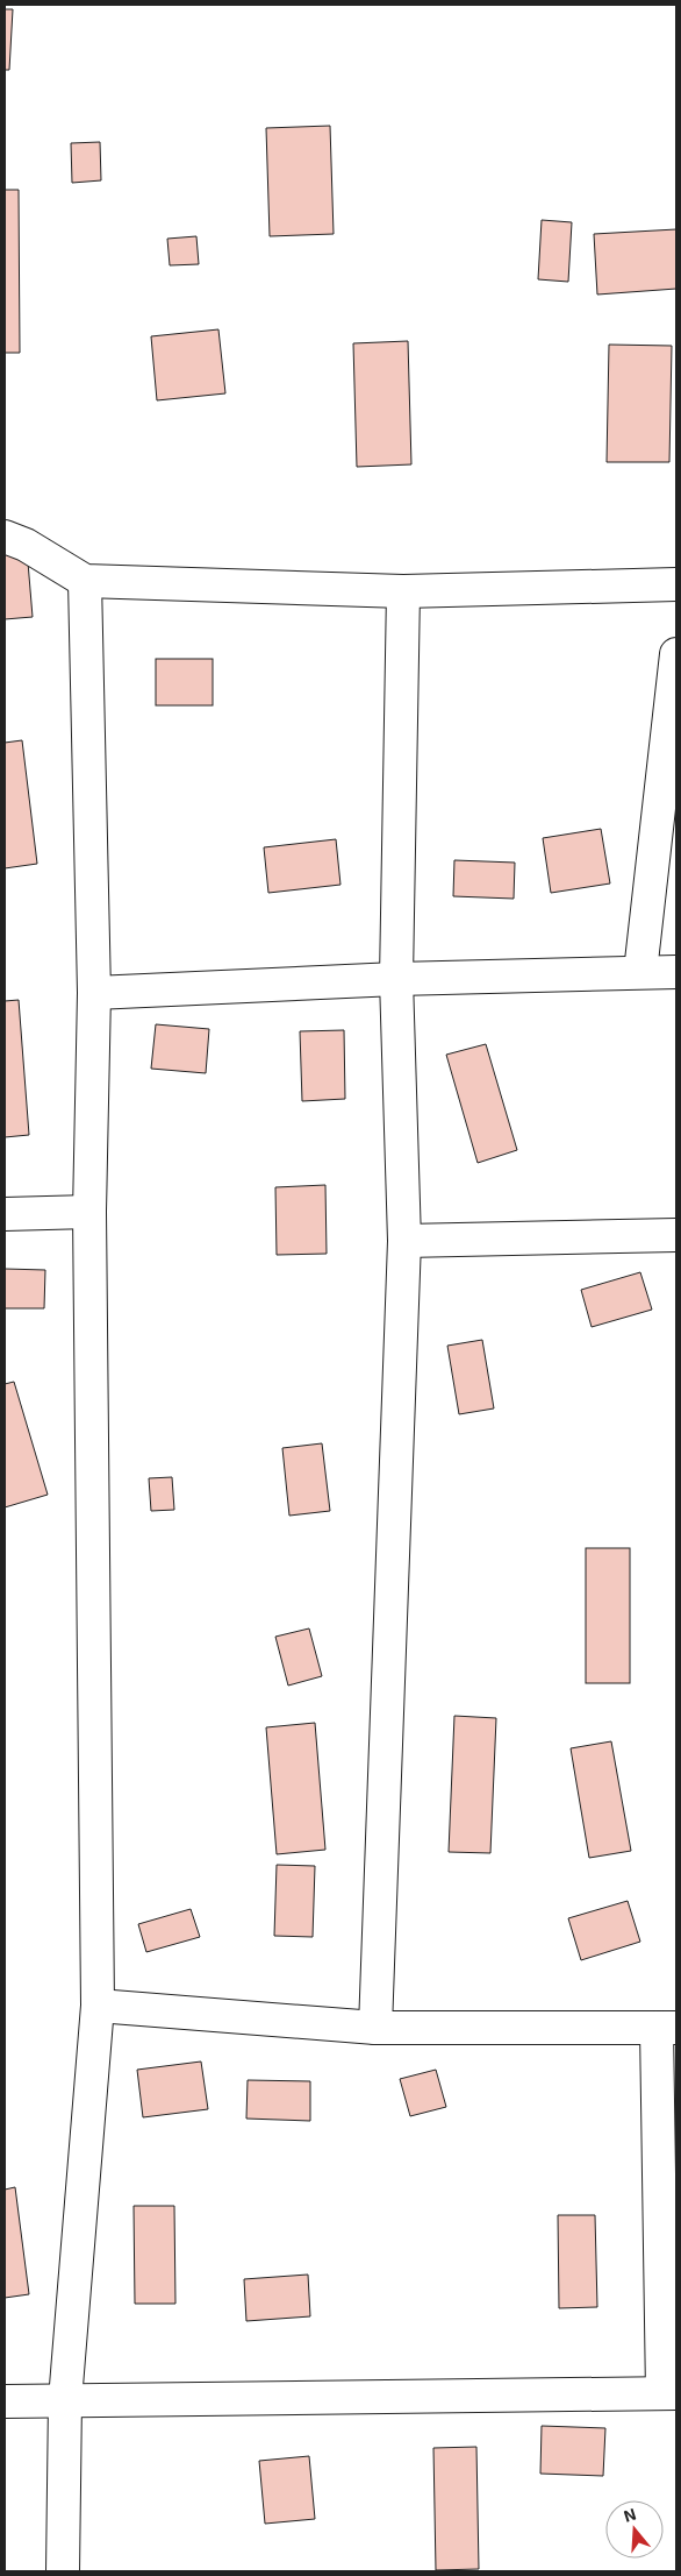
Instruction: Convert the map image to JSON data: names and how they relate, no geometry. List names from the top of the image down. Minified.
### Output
{"north":"top"}
